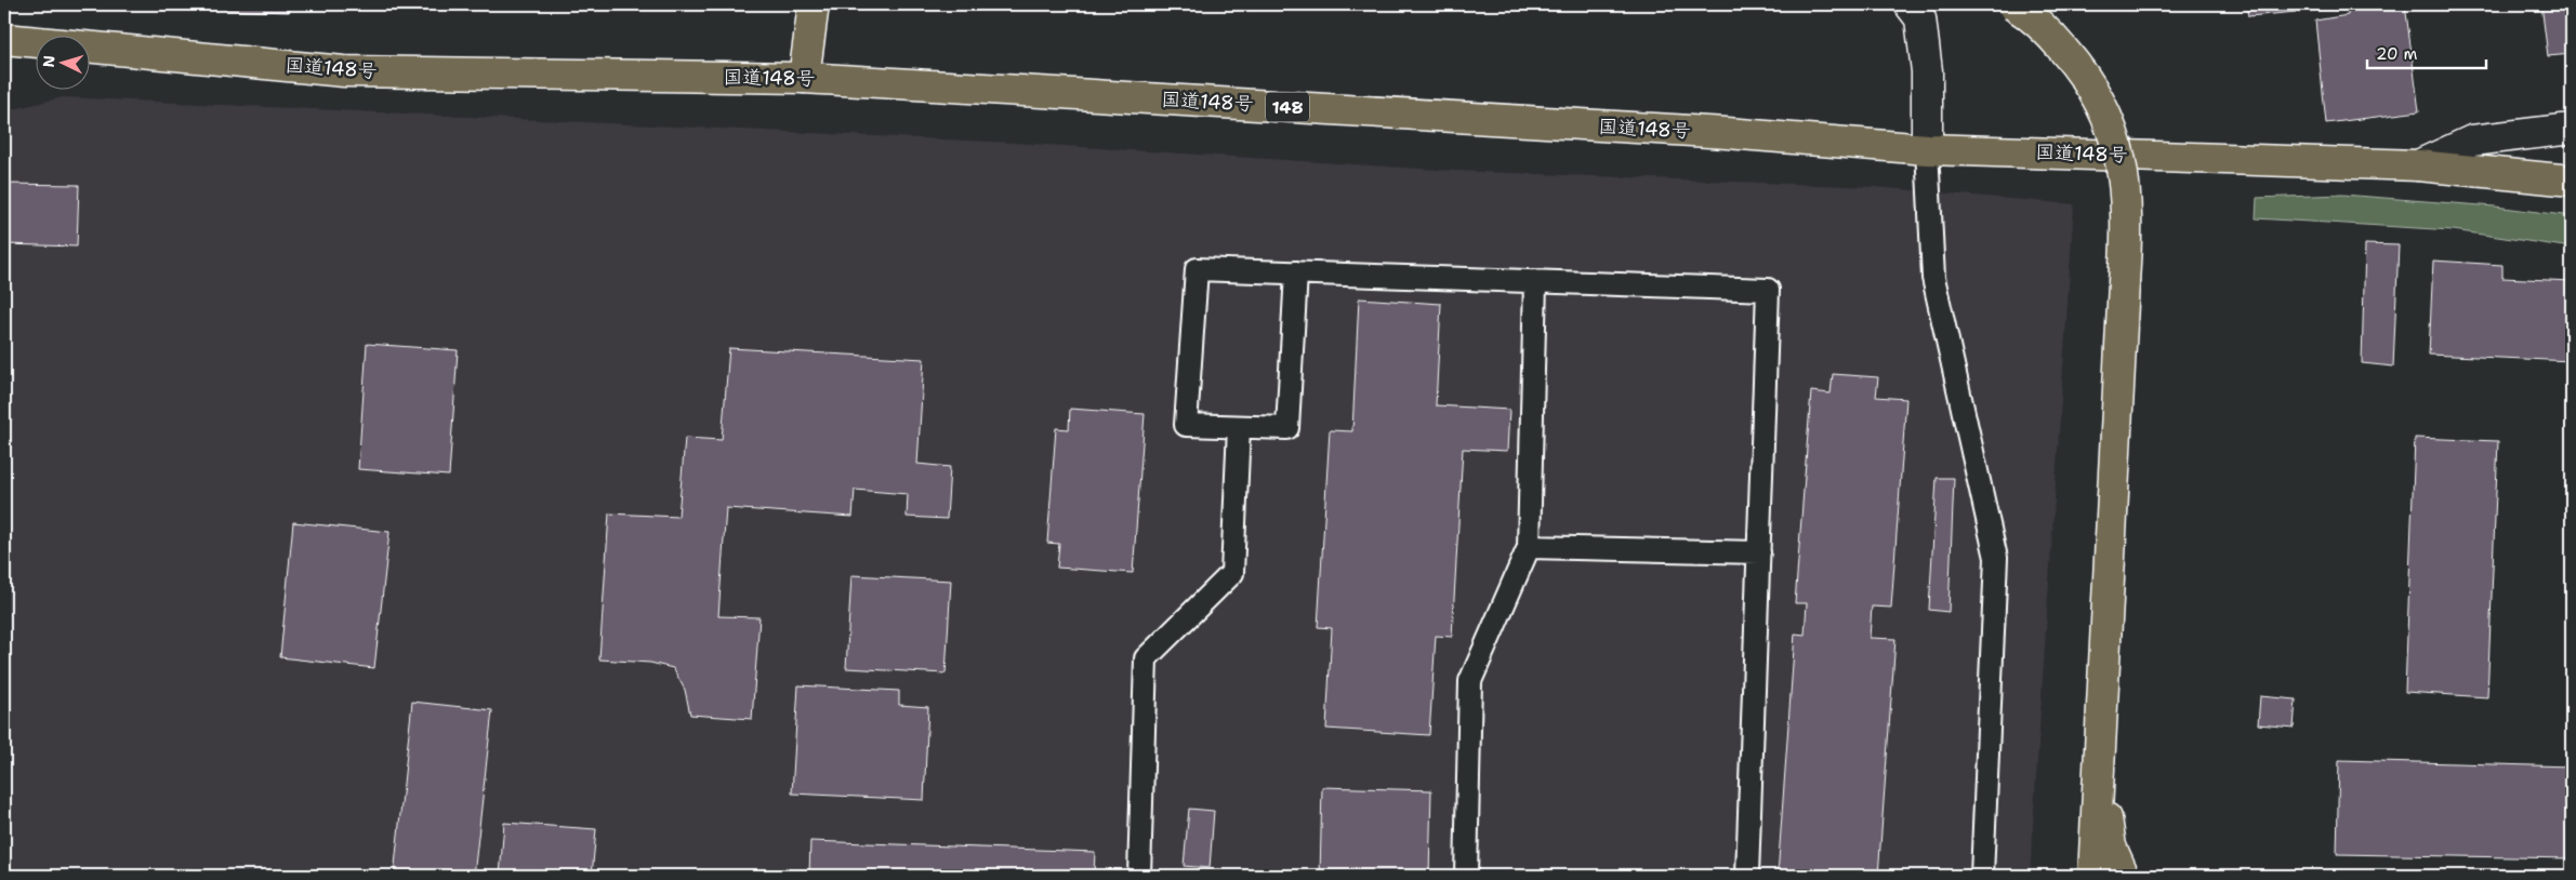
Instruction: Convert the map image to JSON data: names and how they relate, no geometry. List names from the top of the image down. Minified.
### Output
{"streets":{"highway":["国道148号","148"]},"scale_bar":"20 m","north":"left"}
